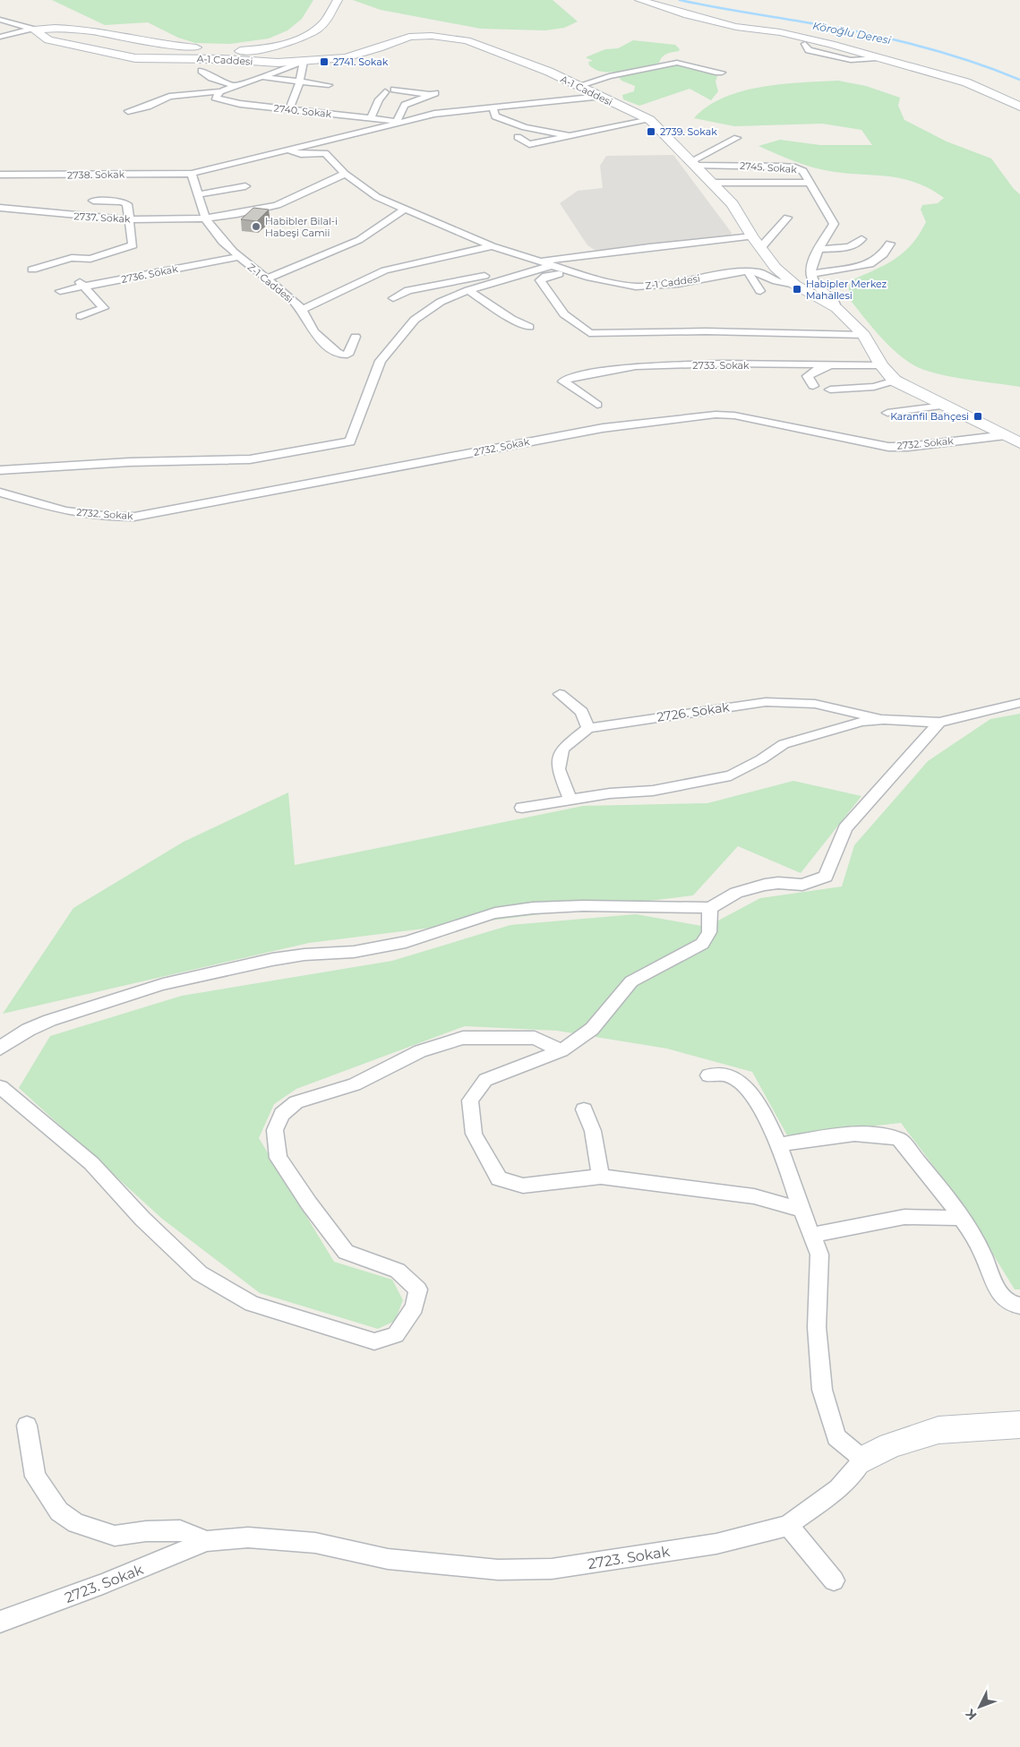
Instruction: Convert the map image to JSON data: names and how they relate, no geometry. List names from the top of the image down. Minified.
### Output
{"streets":{"main road":["A-1 Caddesi","2723. Sokak"],"street":["2740. Sokak","2745. Sokak","2738. Sokak","2737. Sokak","2736. Sokak","Z-1 Caddesi","2733. Sokak","2732. Sokak","2726. Sokak"]},"crossings":[["A-1 Caddesi","2745. Sokak"],["A-1 Caddesi","Z-1 Caddesi"],["A-1 Caddesi","2733. Sokak"],["A-1 Caddesi","2732. Sokak"],["2738. Sokak","Z-1 Caddesi"],["2737. Sokak","Z-1 Caddesi"],["2736. Sokak","Z-1 Caddesi"]],"water":["Köroğlu Deresi"],"places":{"transit":["2741. Sokak","2739. Sokak","Habipler Merkez Mahallesi","Karanfil Bahçesi"],"other":["Habibler Bilal-i Habeşi Camii"]},"north":"bottom left"}
